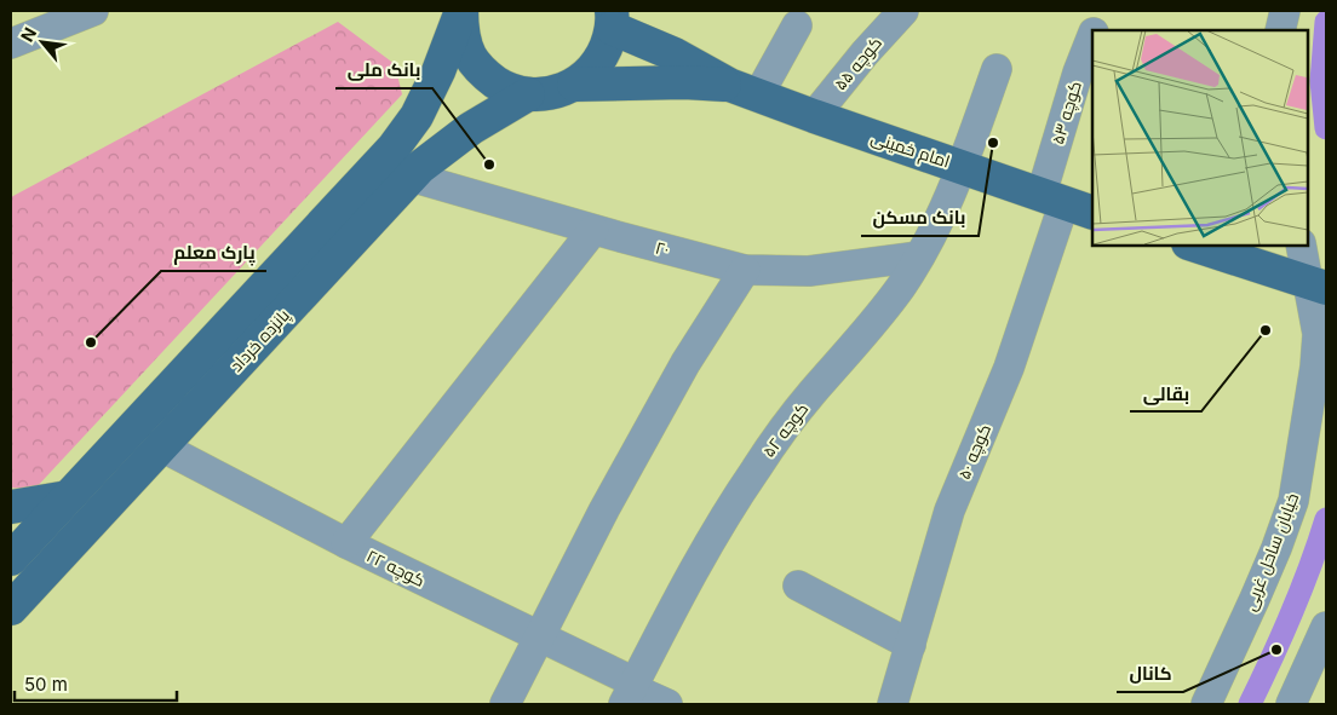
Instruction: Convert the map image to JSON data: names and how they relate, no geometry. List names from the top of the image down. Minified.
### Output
{"streets":{"main road":["امام خمینی","پانزده خرداد"],"street":["کوچه ۵۵","کوچه ۵۳","۲۰","کوچه ۵۲","کوچه ۵۰","خیابان ساحل غربی","کوچه ۲۲"]},"crossings":[["کوچه ۵۵","امام خمینی"],["کوچه ۵۳","امام خمینی"],["کوچه ۵۳","کوچه ۵۰"],["امام خمینی","کوچه ۵۲"],["امام خمینی","کوچه ۵۰"],["۲۰","پانزده خرداد"],["۲۰","کوچه ۵۲"],["پانزده خرداد","کوچه ۲۲"],["کوچه ۵۲","کوچه ۲۲"]],"places":["بانک مسکن","بانک ملی","بقالی","پارک معلم","کانال"],"scale_bar":"50 m","north":"top left"}
